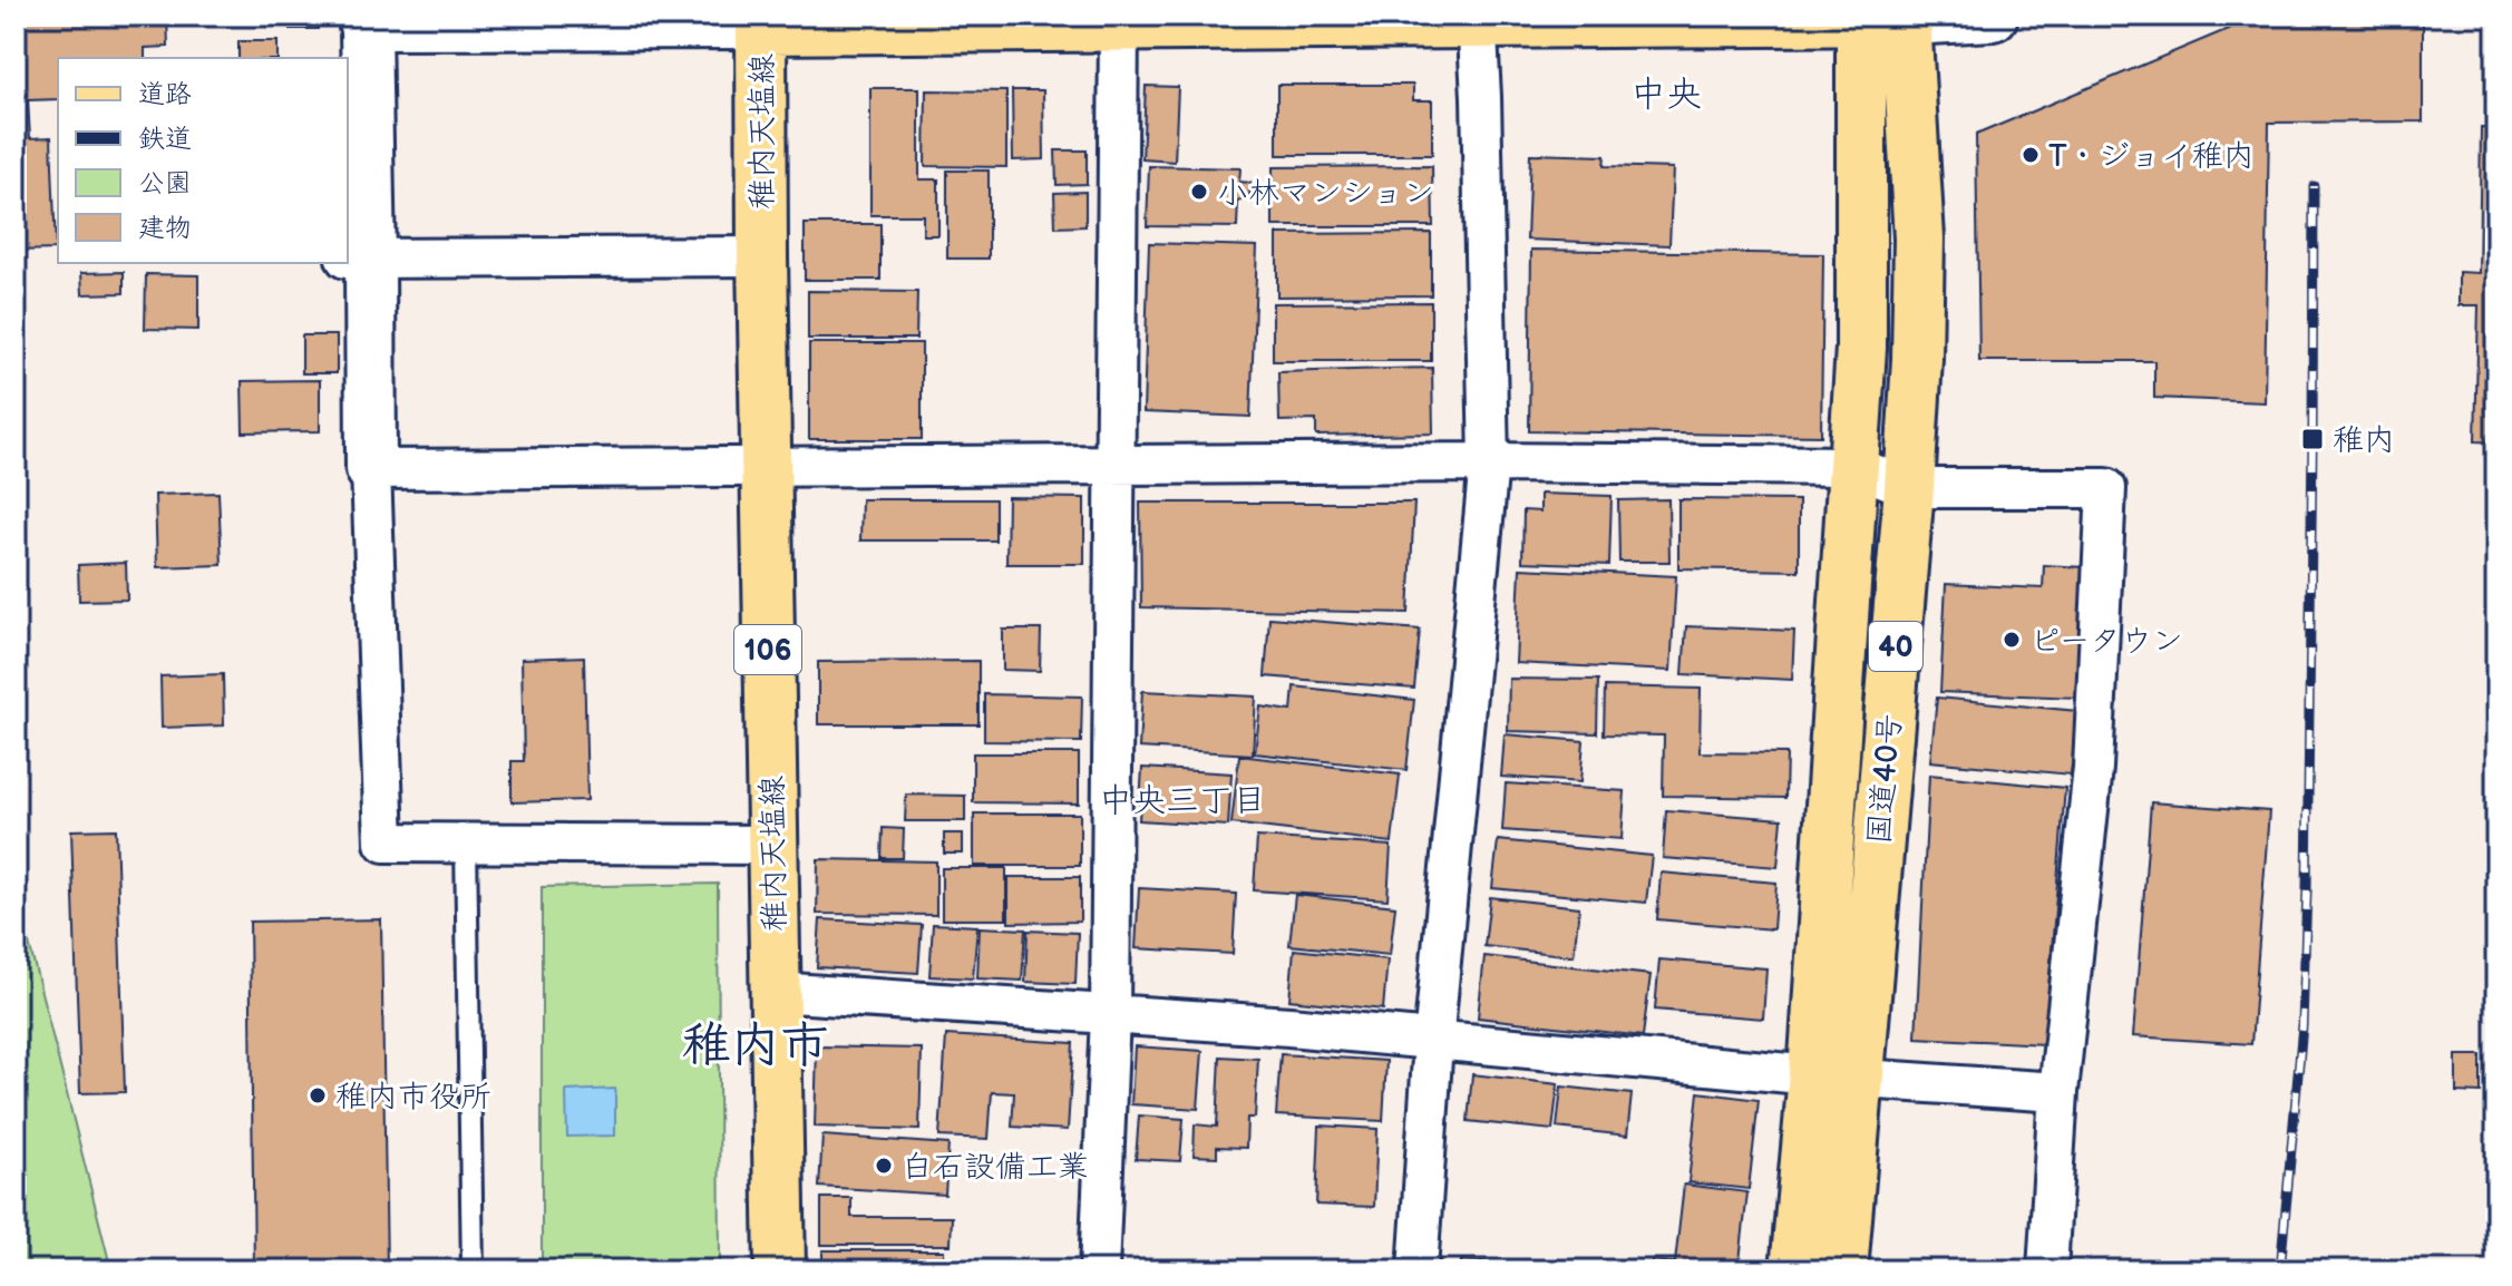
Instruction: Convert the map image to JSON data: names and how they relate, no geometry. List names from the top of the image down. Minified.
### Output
{"streets":{"main road":["稚内天塩線","40","106","国道40号"]},"crossings":[["稚内天塩線","国道40号"]],"districts":["中央","中央三丁目","稚内市"],"places":{"other":["T・ジョイ稚内","小林マンション","ピータウン","稚内市役所","白石設備工業"],"transit":["稚内"]},"legend":["道路","鉄道","公園","建物"]}
